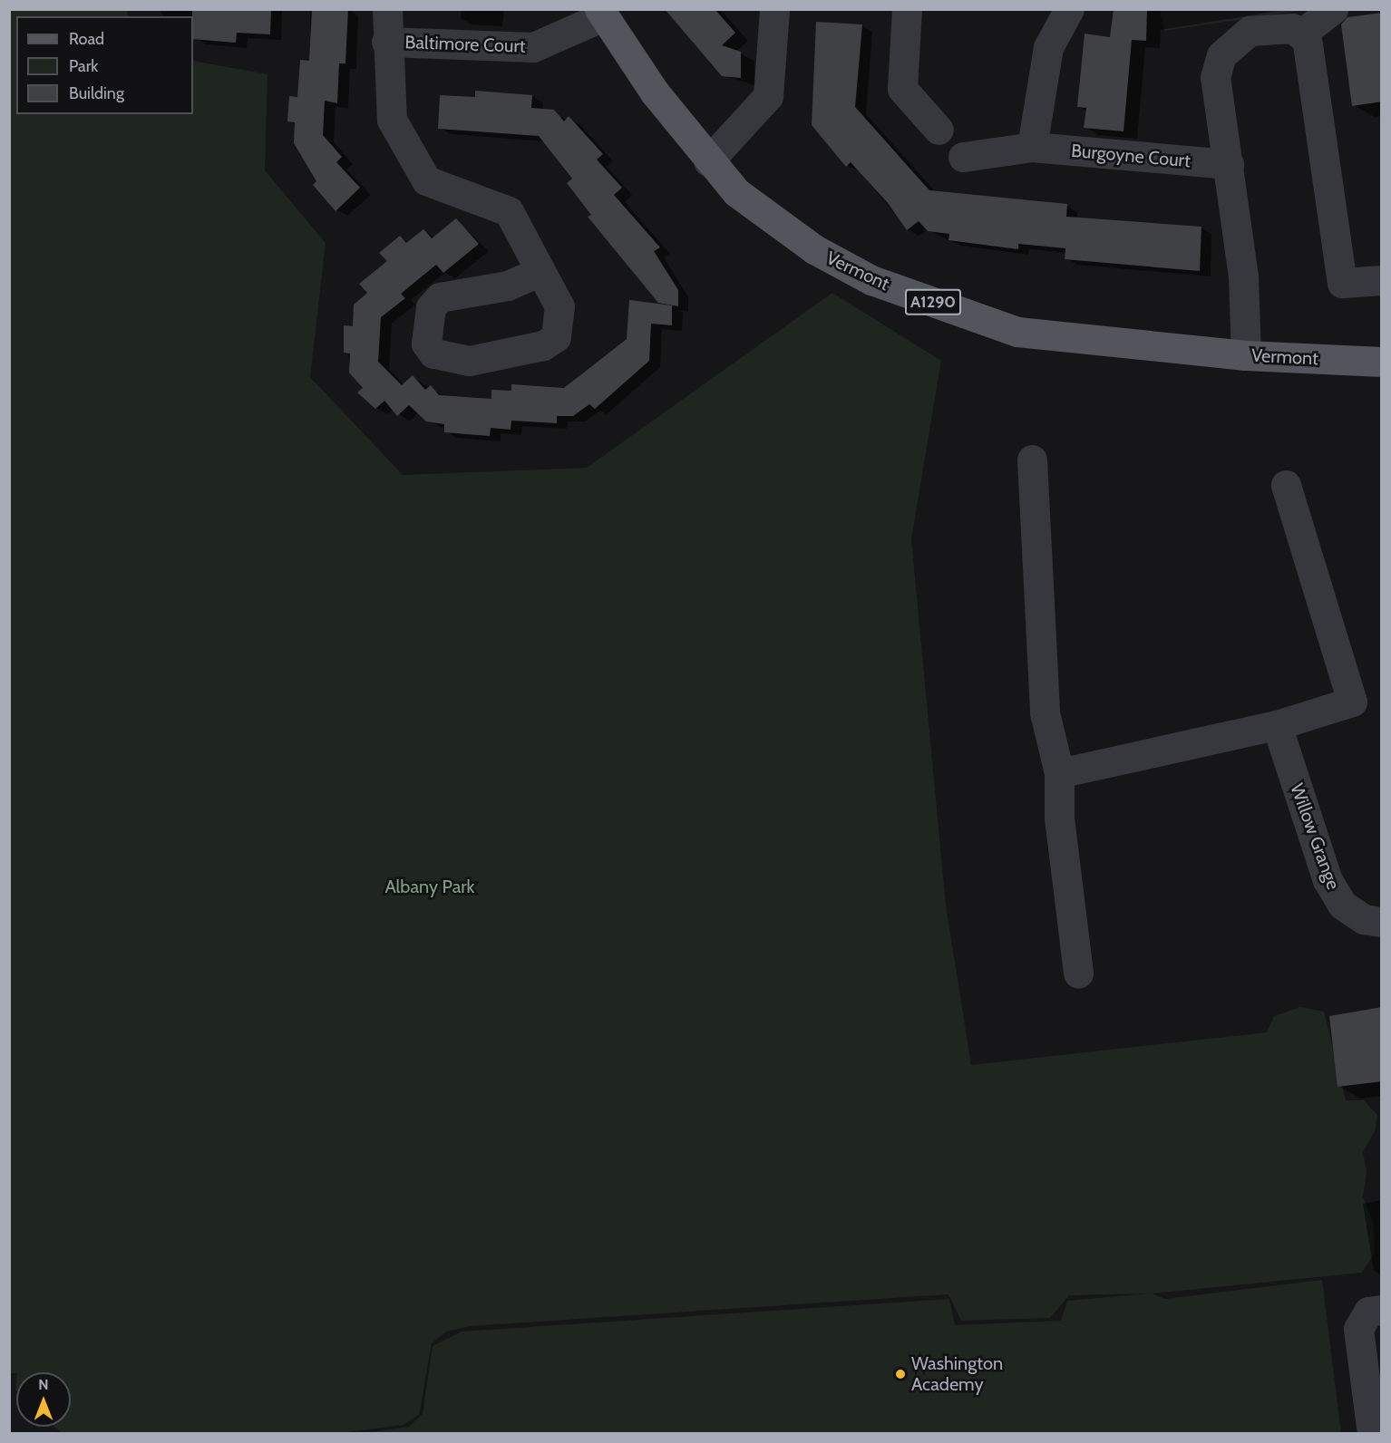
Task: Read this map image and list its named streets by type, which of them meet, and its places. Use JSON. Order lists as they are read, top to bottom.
{
  "streets": {
    "main road": ["Vermont", "A1290"],
    "street": ["Baltimore Court", "Burgoyne Court", "Willow Grange"]
  },
  "crossings": [
    ["Baltimore Court", "Vermont"]
  ],
  "parks": ["Albany Park"],
  "places": ["Washington Academy"],
  "legend": ["Road", "Park", "Building"],
  "north": "top"
}
